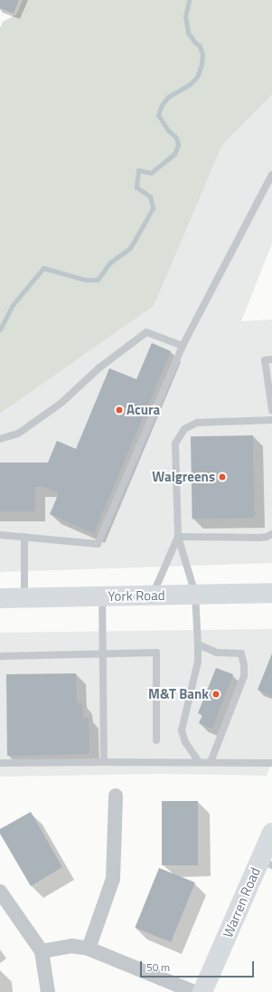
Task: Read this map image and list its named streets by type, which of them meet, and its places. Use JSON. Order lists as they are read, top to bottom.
{
  "streets": {
    "main road": ["York Road", "Warren Road"]
  },
  "places": ["Acura", "Walgreens", "M&T Bank"],
  "scale_bar": "50 m"
}
